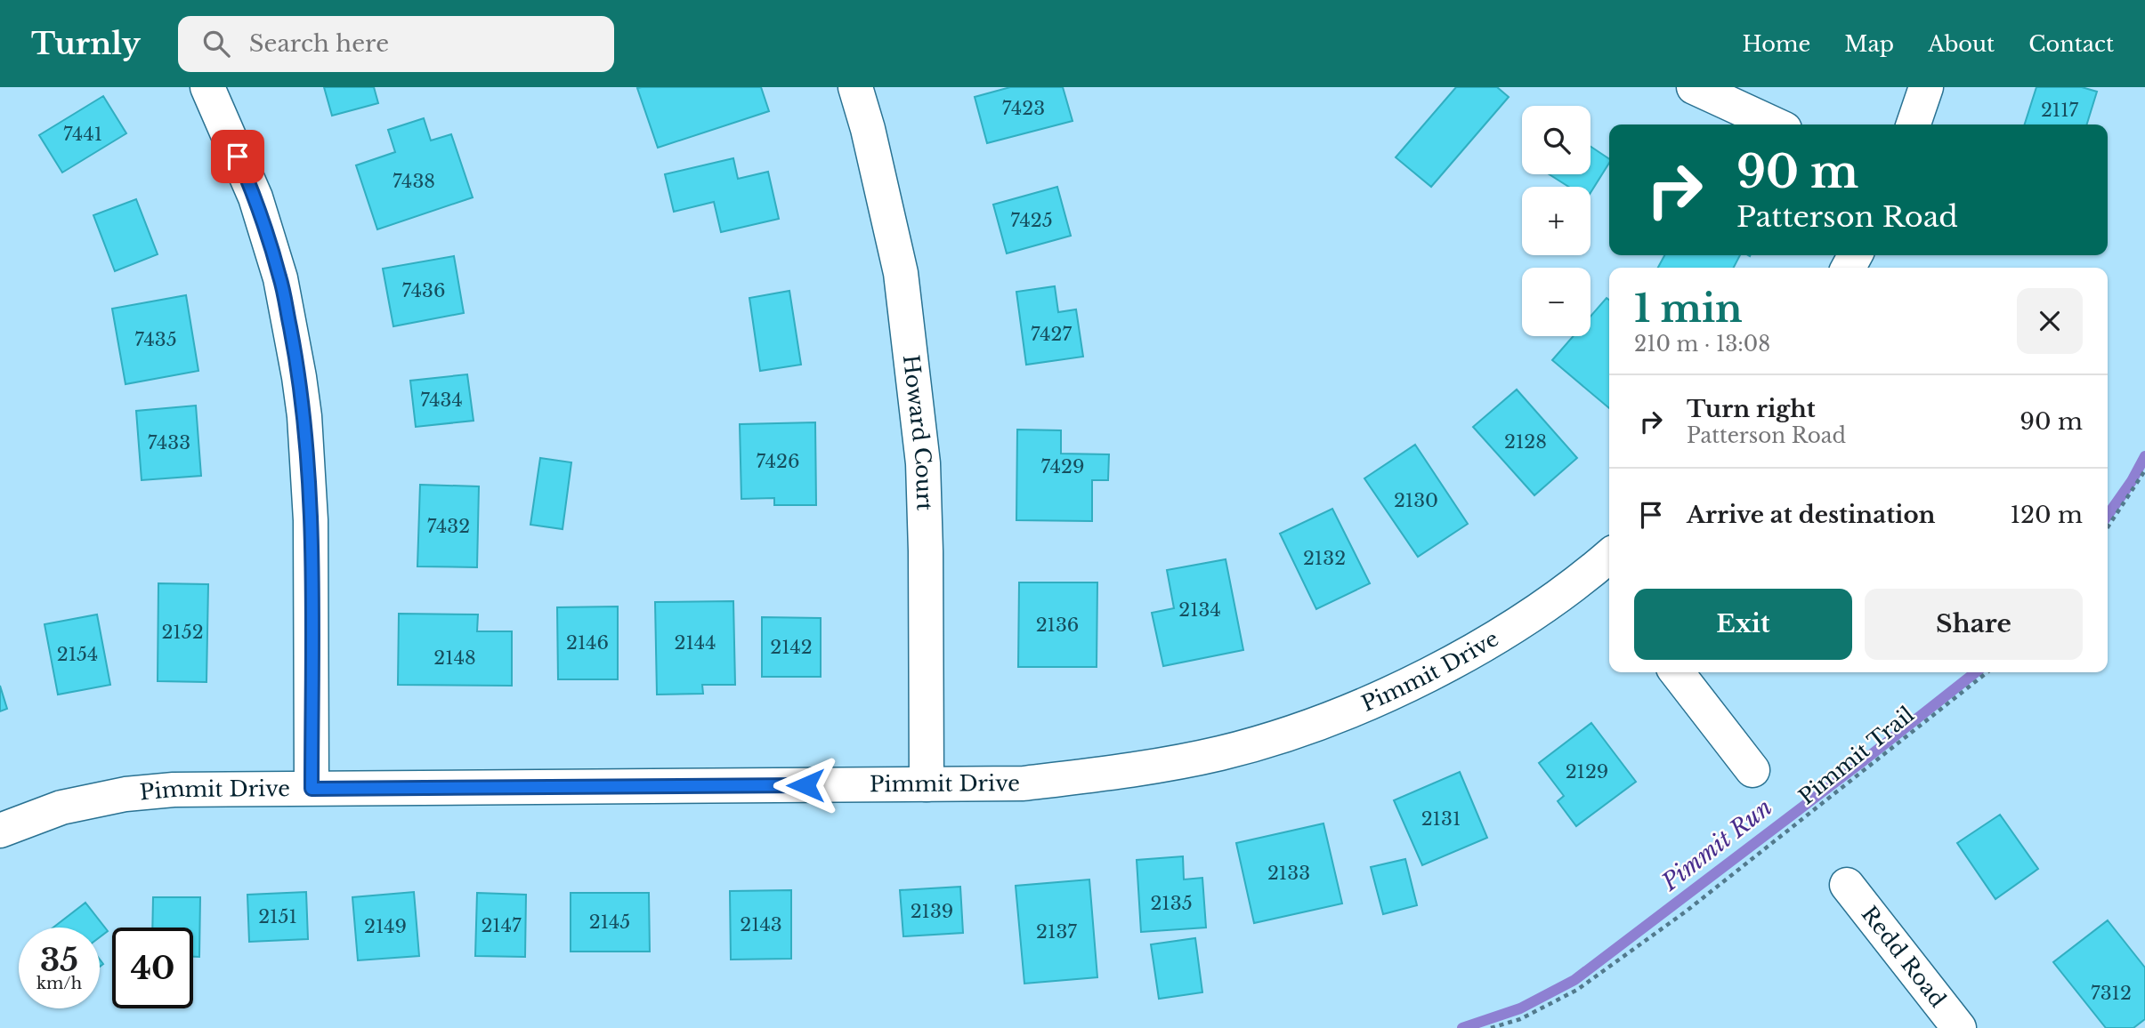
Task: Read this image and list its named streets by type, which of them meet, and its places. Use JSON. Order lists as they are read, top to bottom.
{
  "streets": {
    "street": ["Howard Court", "Pimmit Drive", "Redd Road"],
    "path": ["Pimmit Trail"]
  },
  "crossings": [
    ["Howard Court", "Pimmit Drive"]
  ],
  "water": ["Pimmit Run"],
  "house_numbers": [
    "7423",
    "2117",
    "7441",
    "7438",
    "7425",
    "7436",
    "7427",
    "7435",
    "7434",
    "2128",
    "7433",
    "7426",
    "7429",
    "2130",
    "7432",
    "2132",
    "2134",
    "2136",
    "2152",
    "2146",
    "2144",
    "2142",
    "2154",
    "2148",
    "2129",
    "2131",
    "2133",
    "2135",
    "2139",
    "2151",
    "2145",
    "2143",
    "2147",
    "2149",
    "2137",
    "7312"
  ],
  "page": {
    "header": "Turnly",
    "search": "Search here",
    "nav": [
      "Home",
      "Map",
      "About",
      "Contact"
    ],
    "map_buttons": ["+", "−"],
    "turn": ["90 m", "Patterson Road"],
    "heading": ["1 min", "210 m · 13:08"],
    "list": [
      {
        "name": "Turn right",
        "note": "Patterson Road",
        "value": "90 m"
      },
      {
        "name": "Arrive at destination",
        "value": "120 m"
      }
    ],
    "buttons": ["Exit", "Share"],
    "speed": "35 km/h",
    "limit": "40"
  }
}
